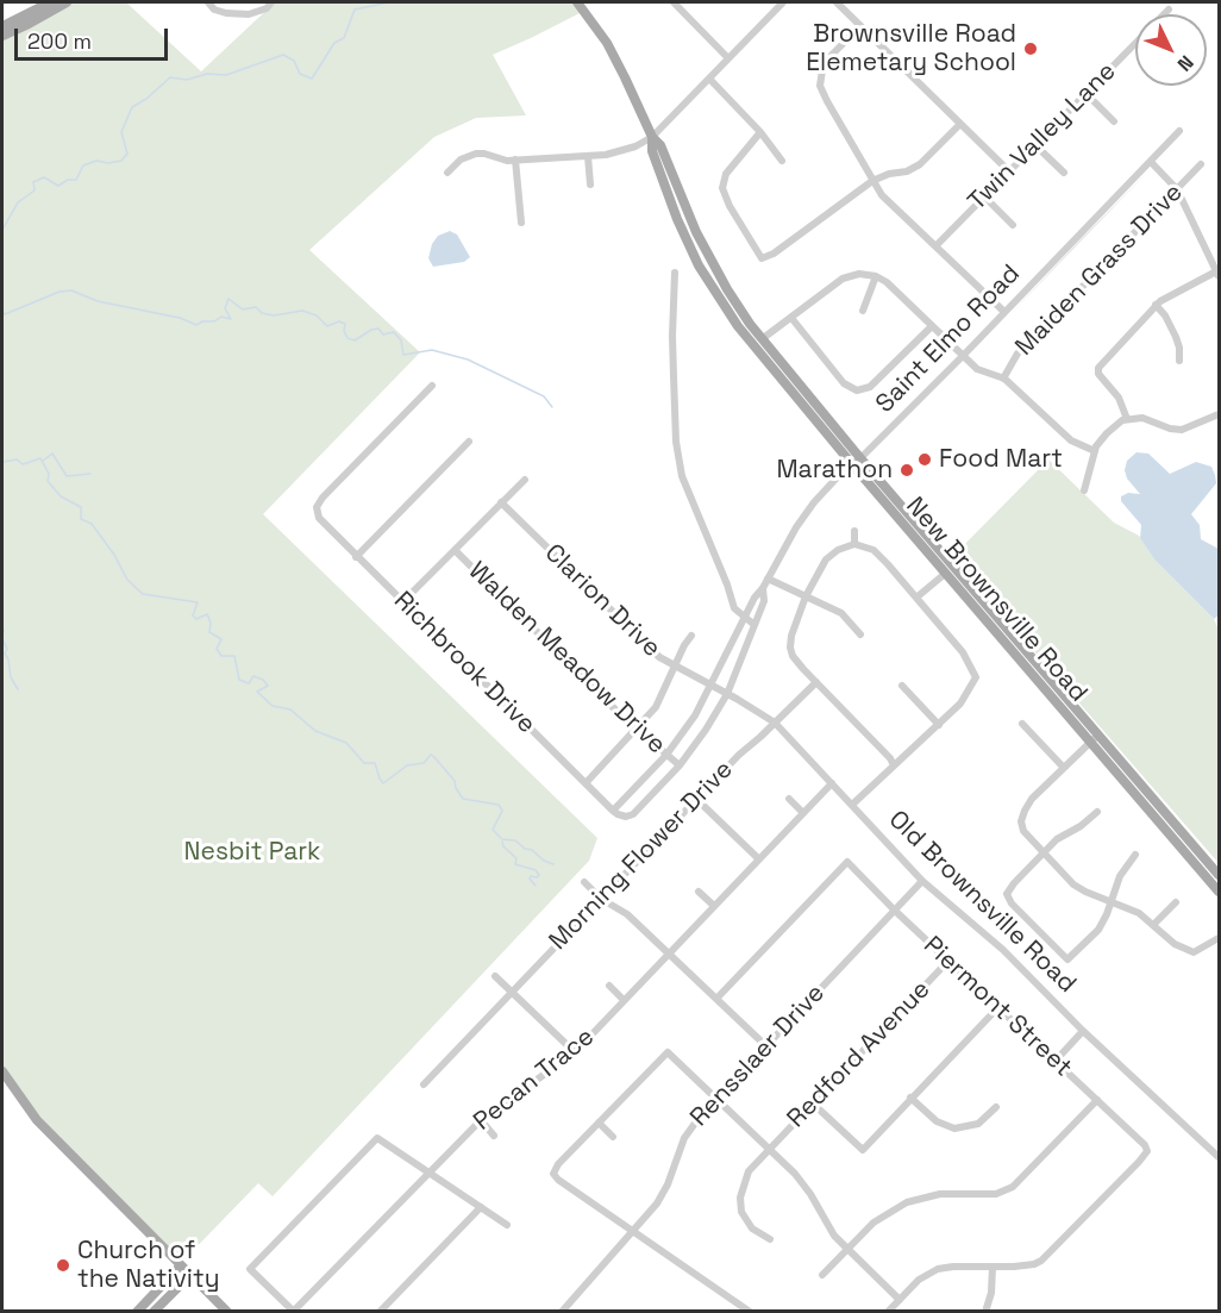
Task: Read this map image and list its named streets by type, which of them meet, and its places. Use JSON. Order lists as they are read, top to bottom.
{
  "streets": {
    "main road": ["New Brownsville Road"],
    "street": [
      "Twin Valley Lane",
      "Maiden Grass Drive",
      "Saint Elmo Road",
      "Clarion Drive",
      "Walden Meadow Drive",
      "Richbrook Drive",
      "Morning Flower Drive",
      "Old Brownsville Road",
      "Piermont Street",
      "Redford Avenue",
      "Rensslaer Drive",
      "Pecan Trace"
    ]
  },
  "crossings": [
    ["Saint Elmo Road", "New Brownsville Road"],
    ["Saint Elmo Road", "Clarion Drive"],
    ["Saint Elmo Road", "Walden Meadow Drive"],
    ["Saint Elmo Road", "Richbrook Drive"],
    ["Saint Elmo Road", "Old Brownsville Road"],
    ["Clarion Drive", "Old Brownsville Road"],
    ["Morning Flower Drive", "Old Brownsville Road"],
    ["Old Brownsville Road", "Rensslaer Drive"],
    ["Old Brownsville Road", "Pecan Trace"],
    ["Piermont Street", "Redford Avenue"],
    ["Piermont Street", "Rensslaer Drive"]
  ],
  "parks": ["Nesbit Park"],
  "places": [
    "Brownsville Road Elemetary School",
    "Food Mart",
    "Marathon",
    "Church of the Nativity"
  ],
  "scale_bar": "200 m",
  "north": "bottom right"
}
